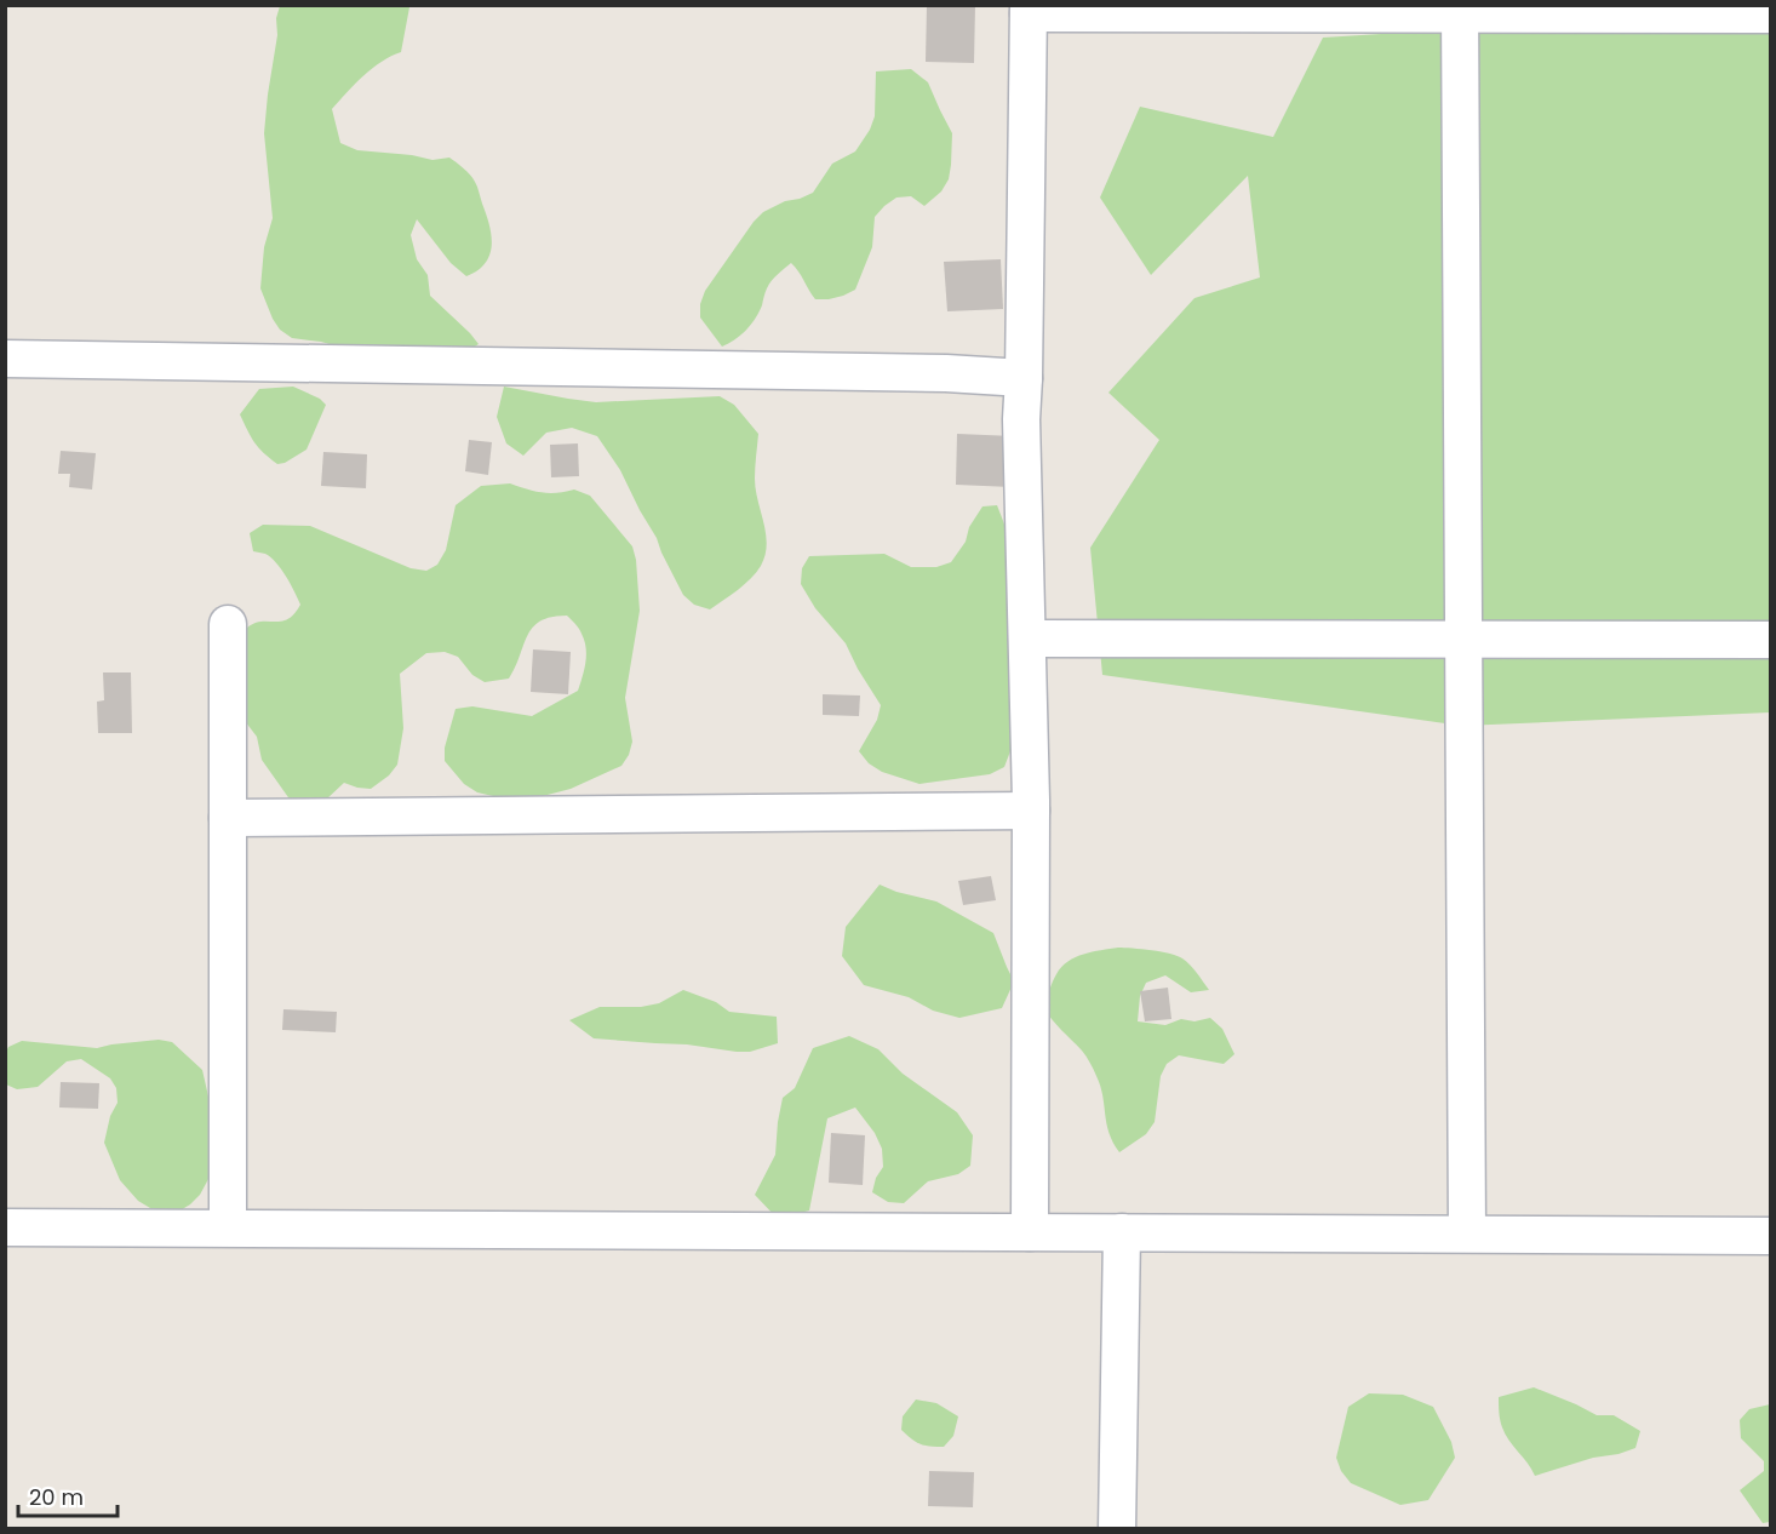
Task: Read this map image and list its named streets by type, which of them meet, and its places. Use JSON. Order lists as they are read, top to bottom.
{
  "scale_bar": "20 m"
}
